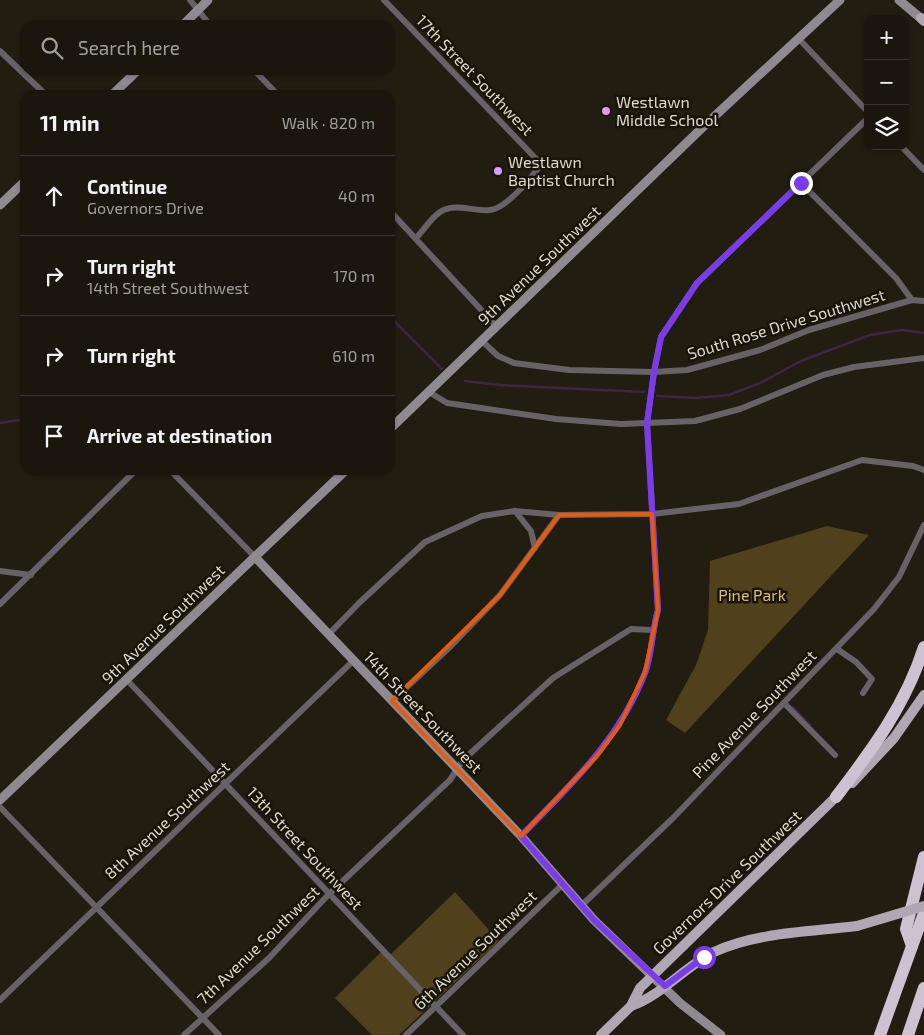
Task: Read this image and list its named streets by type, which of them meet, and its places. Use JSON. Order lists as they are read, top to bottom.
{
  "streets": {
    "main road": ["Governors Drive Southwest"],
    "street": [
      "17th Street Southwest",
      "9th Avenue Southwest",
      "South Rose Drive Southwest",
      "14th Street Southwest",
      "Pine Avenue Southwest",
      "8th Avenue Southwest",
      "13th Street Southwest",
      "7th Avenue Southwest",
      "6th Avenue Southwest"
    ]
  },
  "crossings": [
    ["9th Avenue Southwest", "South Rose Drive Southwest"],
    ["9th Avenue Southwest", "14th Street Southwest"],
    ["9th Avenue Southwest", "13th Street Southwest"],
    ["14th Street Southwest", "Pine Avenue Southwest"],
    ["14th Street Southwest", "8th Avenue Southwest"],
    ["14th Street Southwest", "Governors Drive Southwest"],
    ["14th Street Southwest", "7th Avenue Southwest"],
    ["14th Street Southwest", "6th Avenue Southwest"],
    ["8th Avenue Southwest", "13th Street Southwest"],
    ["13th Street Southwest", "7th Avenue Southwest"],
    ["13th Street Southwest", "6th Avenue Southwest"]
  ],
  "parks": ["Pine Park"],
  "places": ["Westlawn Middle School", "Westlawn Baptist Church"],
  "page": {
    "map_buttons": ["+", "−"],
    "search": "Search here",
    "heading": ["11 min", "Walk · 820 m"],
    "list": [
      ["Continue", "Governors Drive", "40 m"],
      ["Turn right", "14th Street Southwest", "170 m"],
      ["Turn right", "610 m"],
      "Arrive at destination"
    ]
  }
}
